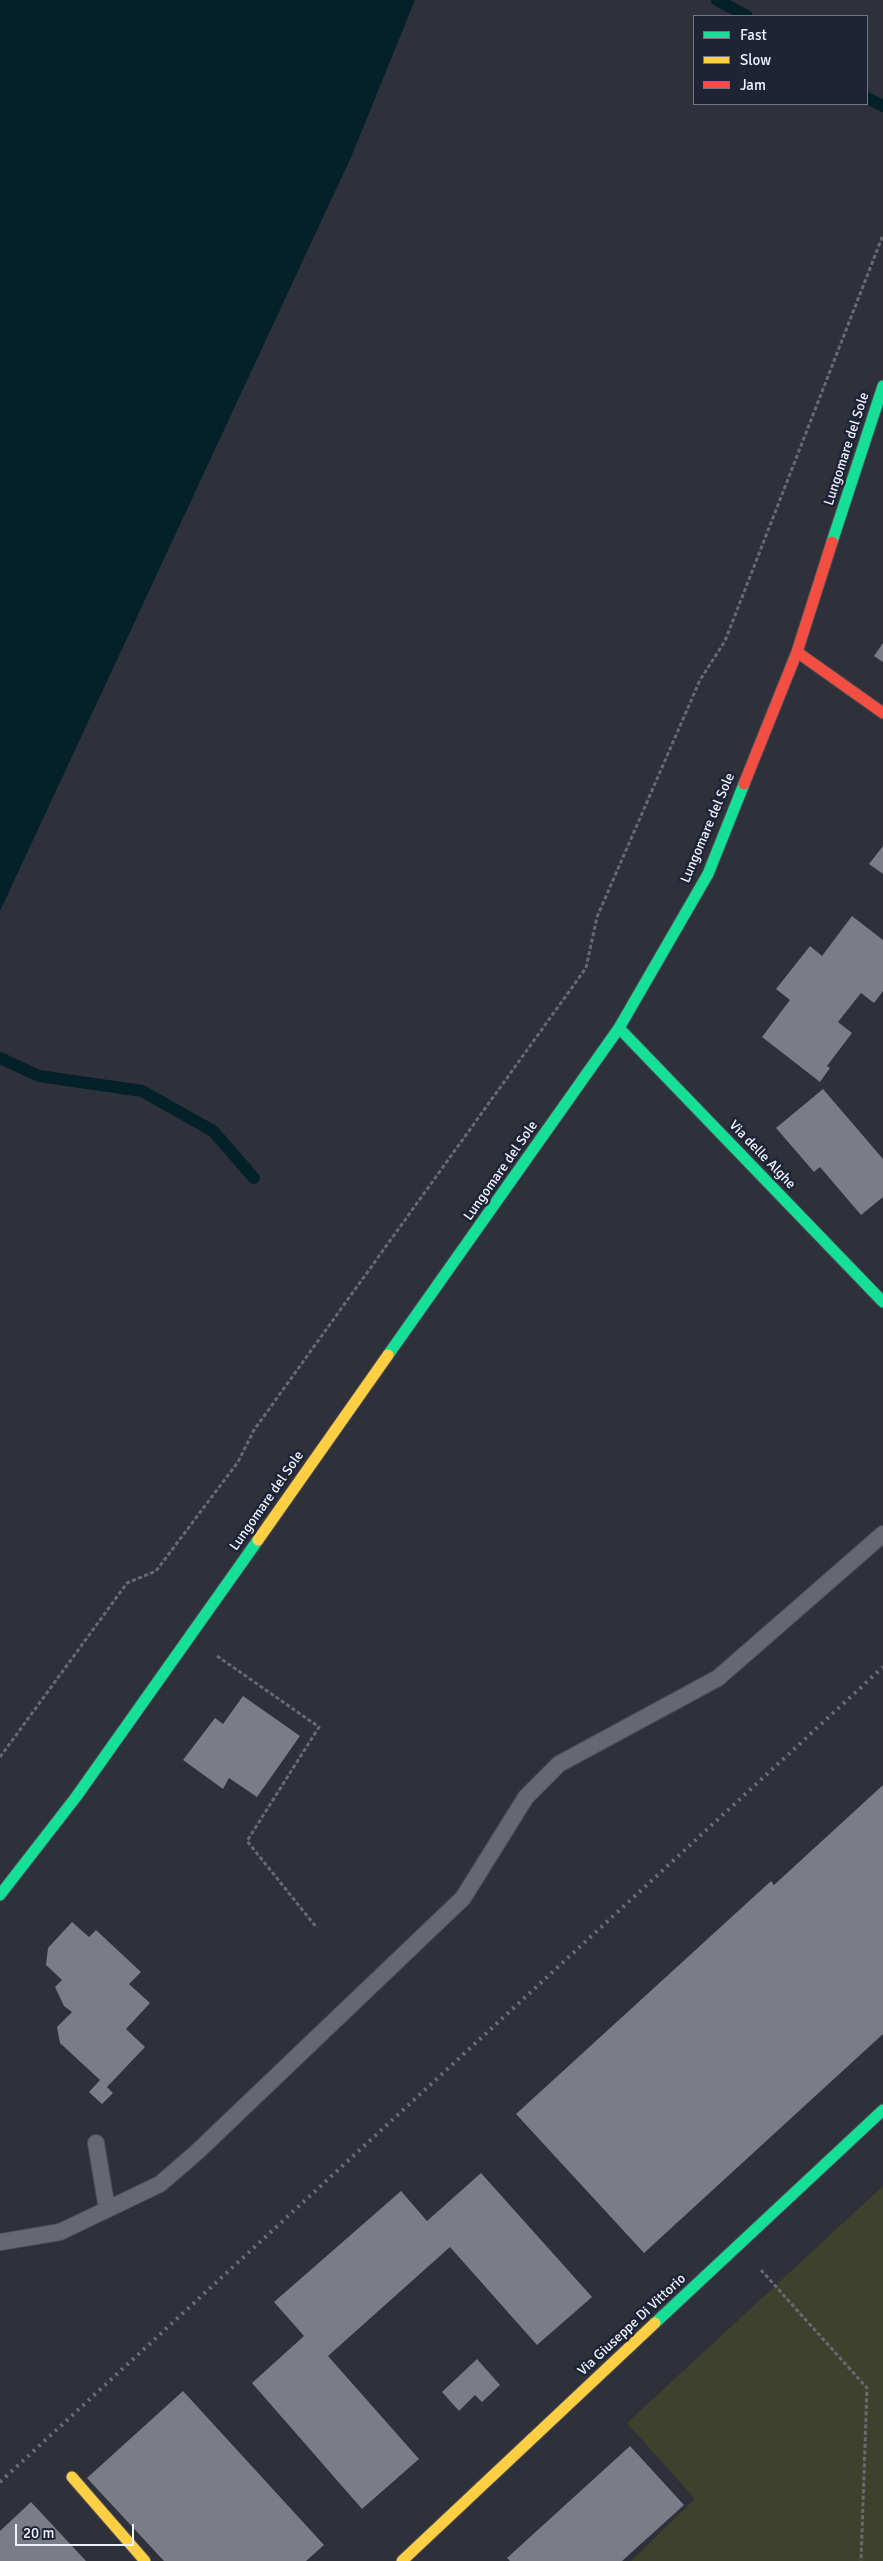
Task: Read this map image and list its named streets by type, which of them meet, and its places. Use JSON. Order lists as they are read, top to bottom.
{
  "streets": {
    "street": ["Lungomare del Sole", "Via delle Alghe", "Via Giuseppe Di Vittorio"]
  },
  "crossings": [
    ["Lungomare del Sole", "Via delle Alghe"]
  ],
  "legend": ["Fast", "Slow", "Jam"],
  "scale_bar": "20 m"
}
